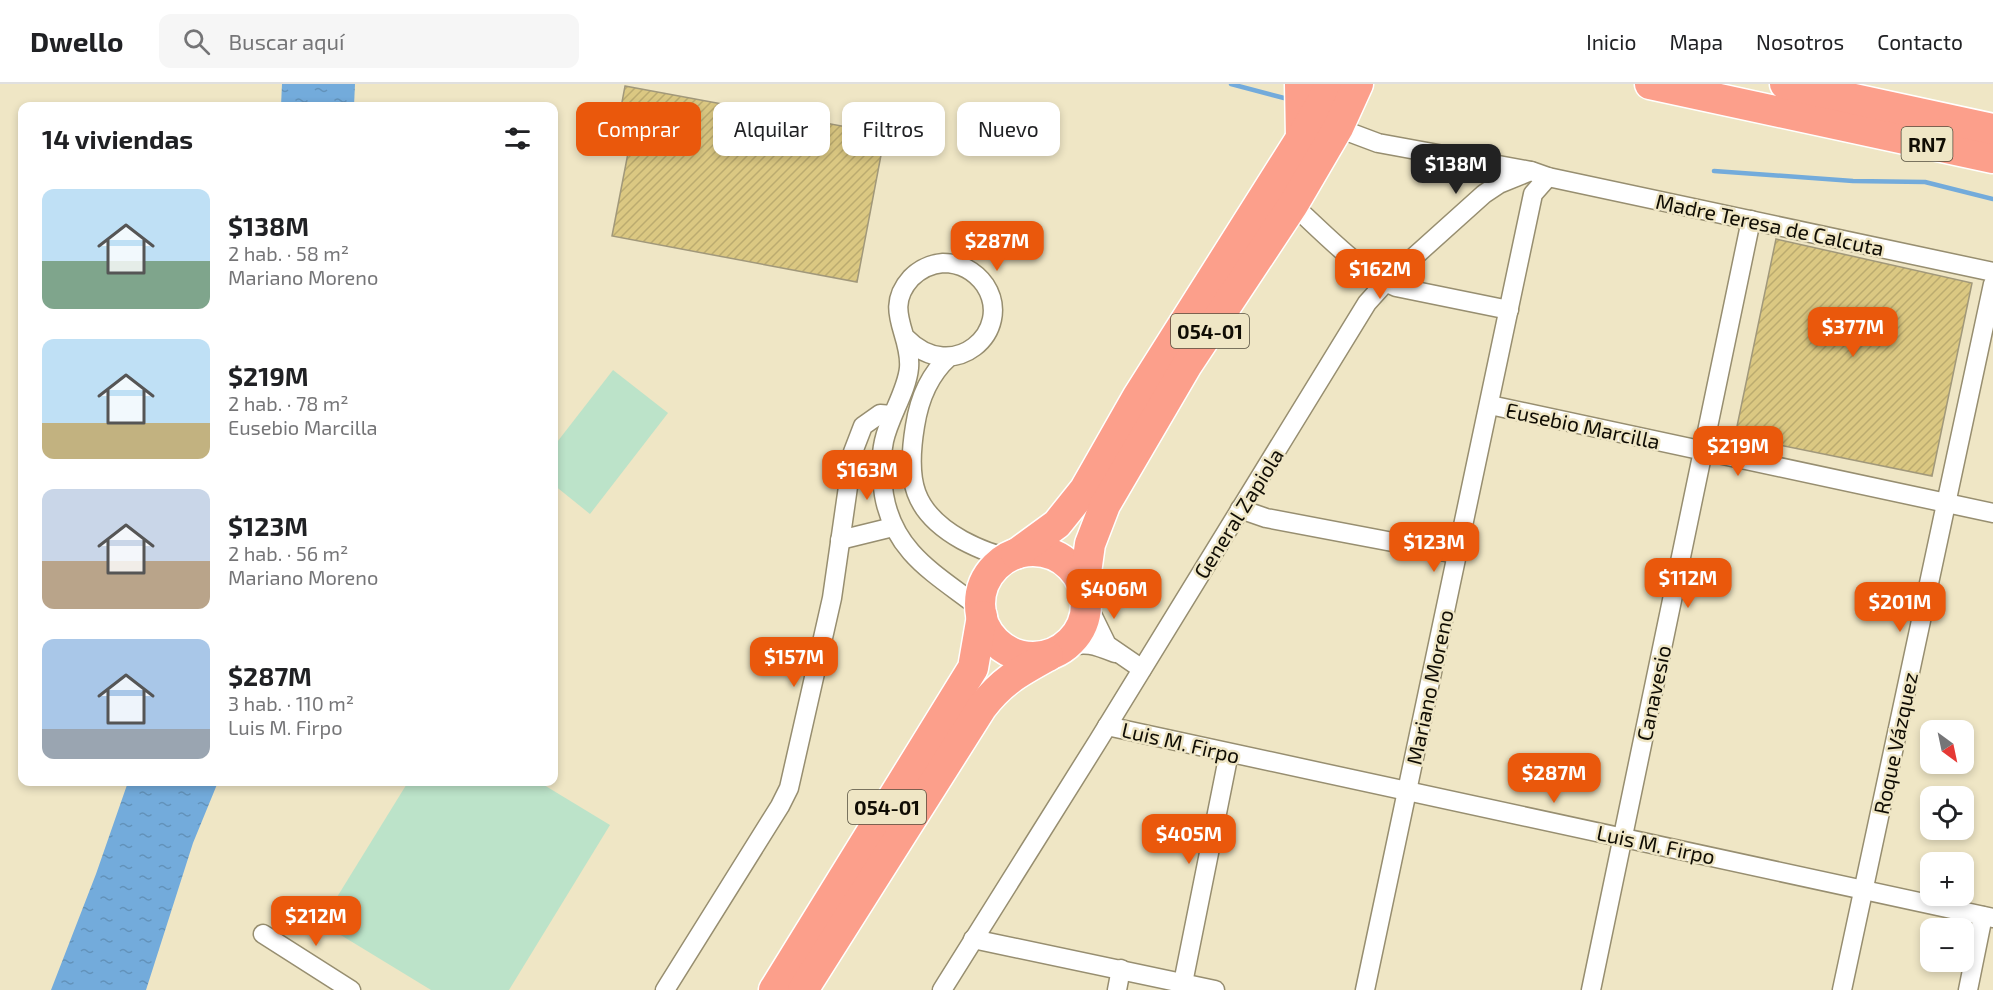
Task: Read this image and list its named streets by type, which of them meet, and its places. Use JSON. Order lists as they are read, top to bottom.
{
  "streets": {
    "highway": ["RN7", "054-01"],
    "street": [
      "Madre Teresa de Calcuta",
      "Eusebio Marcilla",
      "General Zapiola",
      "Mariano Moreno",
      "Canavesio",
      "Luis M. Firpo",
      "Roque Vázquez"
    ]
  },
  "crossings": [
    ["Madre Teresa de Calcuta", "054-01"],
    ["Madre Teresa de Calcuta", "General Zapiola"],
    ["Madre Teresa de Calcuta", "Mariano Moreno"],
    ["Madre Teresa de Calcuta", "Canavesio"],
    ["Eusebio Marcilla", "Mariano Moreno"],
    ["Eusebio Marcilla", "Canavesio"],
    ["Eusebio Marcilla", "Roque Vázquez"],
    ["General Zapiola", "Mariano Moreno"],
    ["General Zapiola", "Luis M. Firpo"],
    ["Mariano Moreno", "Luis M. Firpo"],
    ["Canavesio", "Luis M. Firpo"],
    ["Luis M. Firpo", "Roque Vázquez"]
  ],
  "north": "bottom right",
  "page": {
    "header": "Dwello",
    "search": "Buscar aquí",
    "nav": [
      "Inicio",
      "Mapa",
      "Nosotros",
      "Contacto"
    ],
    "chip": [
      "Comprar",
      "Alquilar",
      "Filtros",
      "Nuevo"
    ],
    "heading": "14 viviendas",
    "price": [
      "$138M",
      "$287M",
      "$162M",
      "$377M",
      "$219M",
      "$163M",
      "$123M",
      "$112M",
      "$406M",
      "$201M",
      "$157M",
      "$287M",
      "$405M",
      "$212M"
    ],
    "list": [
      {
        "name": "$138M",
        "note": "2 hab. · 58 m² · Mariano Moreno"
      },
      {
        "name": "$219M",
        "note": "2 hab. · 78 m² · Eusebio Marcilla"
      },
      {
        "name": "$123M",
        "note": "2 hab. · 56 m² · Mariano Moreno"
      },
      {
        "name": "$287M",
        "note": "3 hab. · 110 m² · Luis M. Firpo"
      }
    ],
    "map_buttons": ["+", "−"]
  }
}
